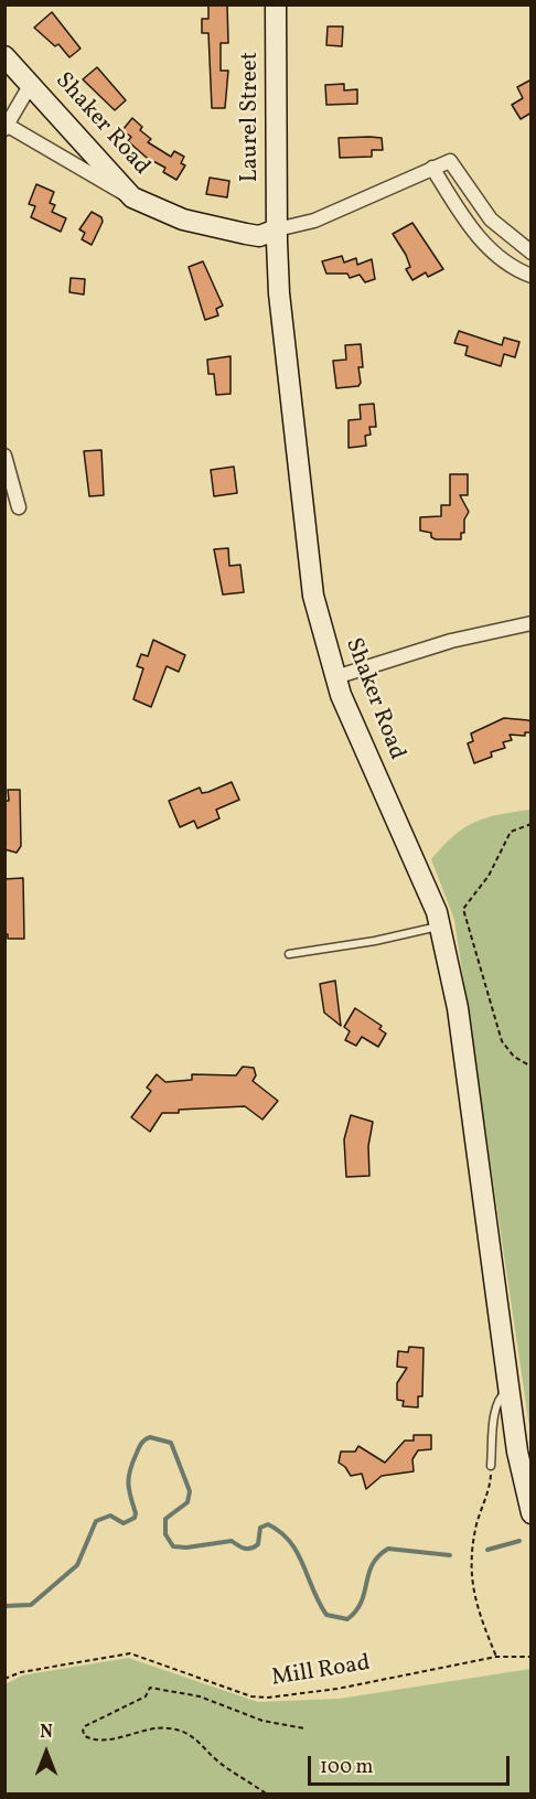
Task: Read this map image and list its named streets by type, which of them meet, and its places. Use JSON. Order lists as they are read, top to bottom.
{
  "streets": {
    "main road": ["Laurel Street", "Shaker Road"],
    "path": ["Mill Road"]
  },
  "crossings": [
    ["Laurel Street", "Shaker Road"]
  ],
  "scale_bar": "100 m",
  "north": "top"
}
